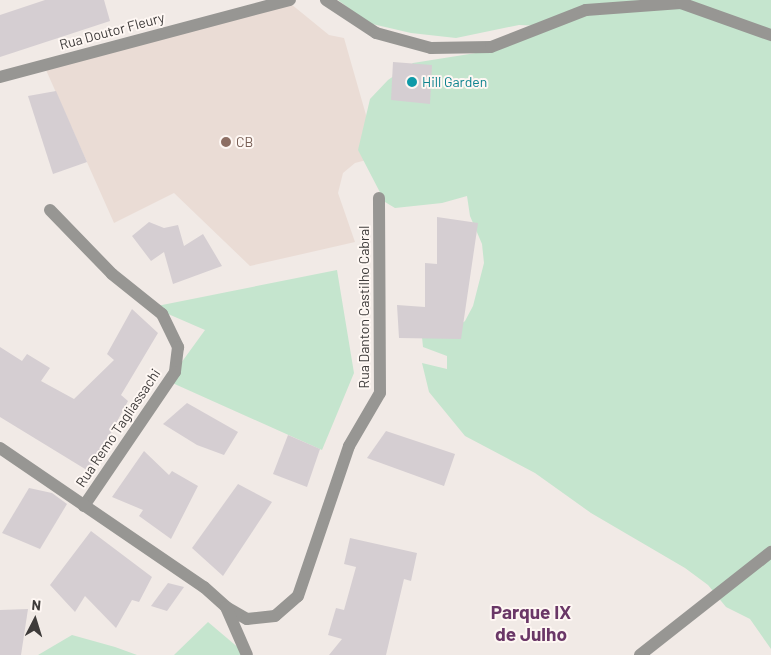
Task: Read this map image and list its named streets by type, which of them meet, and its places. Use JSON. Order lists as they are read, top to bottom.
{
  "streets": {
    "street": ["Rua Doutor Fleury", "Rua Danton Castilho Cabral", "Rua Remo Tagliassachi"]
  },
  "districts": ["Parque IX de Julho"],
  "places": ["Hill Garden", "CB"],
  "north": "top"
}
